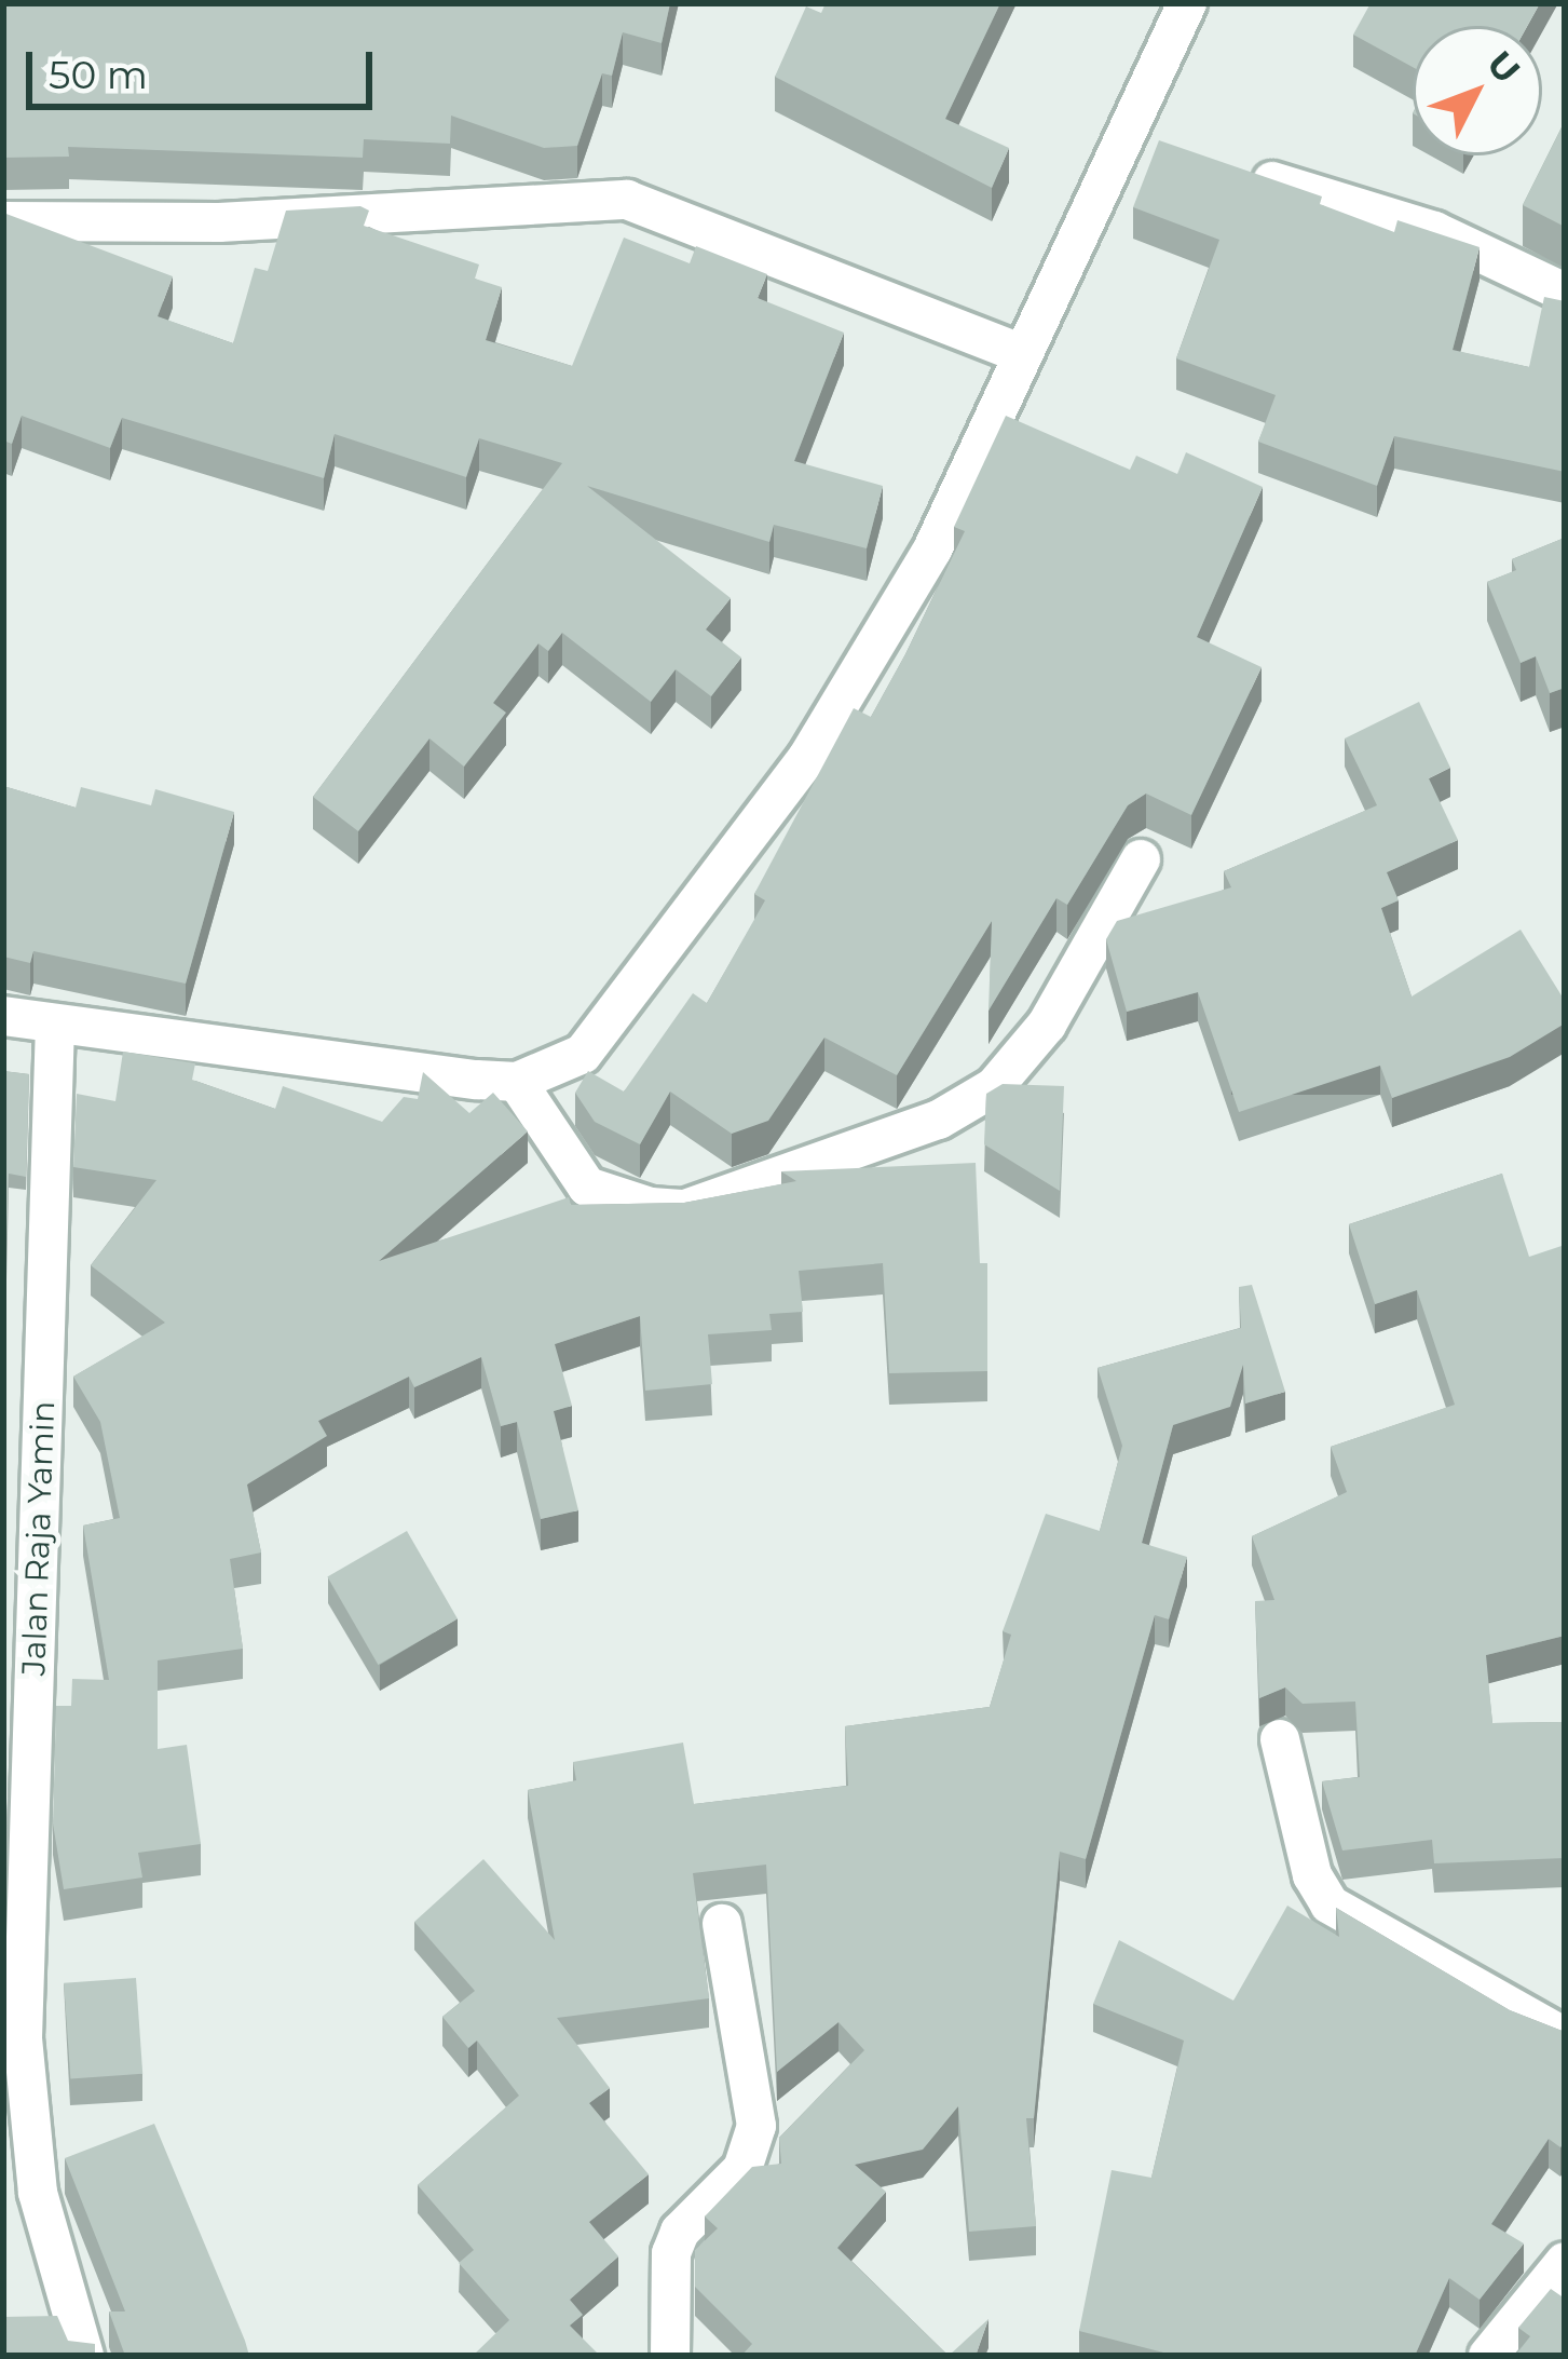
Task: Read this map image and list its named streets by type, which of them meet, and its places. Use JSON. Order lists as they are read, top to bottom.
{
  "streets": {
    "street": ["Jalan Raja Yamin"]
  },
  "scale_bar": "50 m",
  "north": "top right"
}
